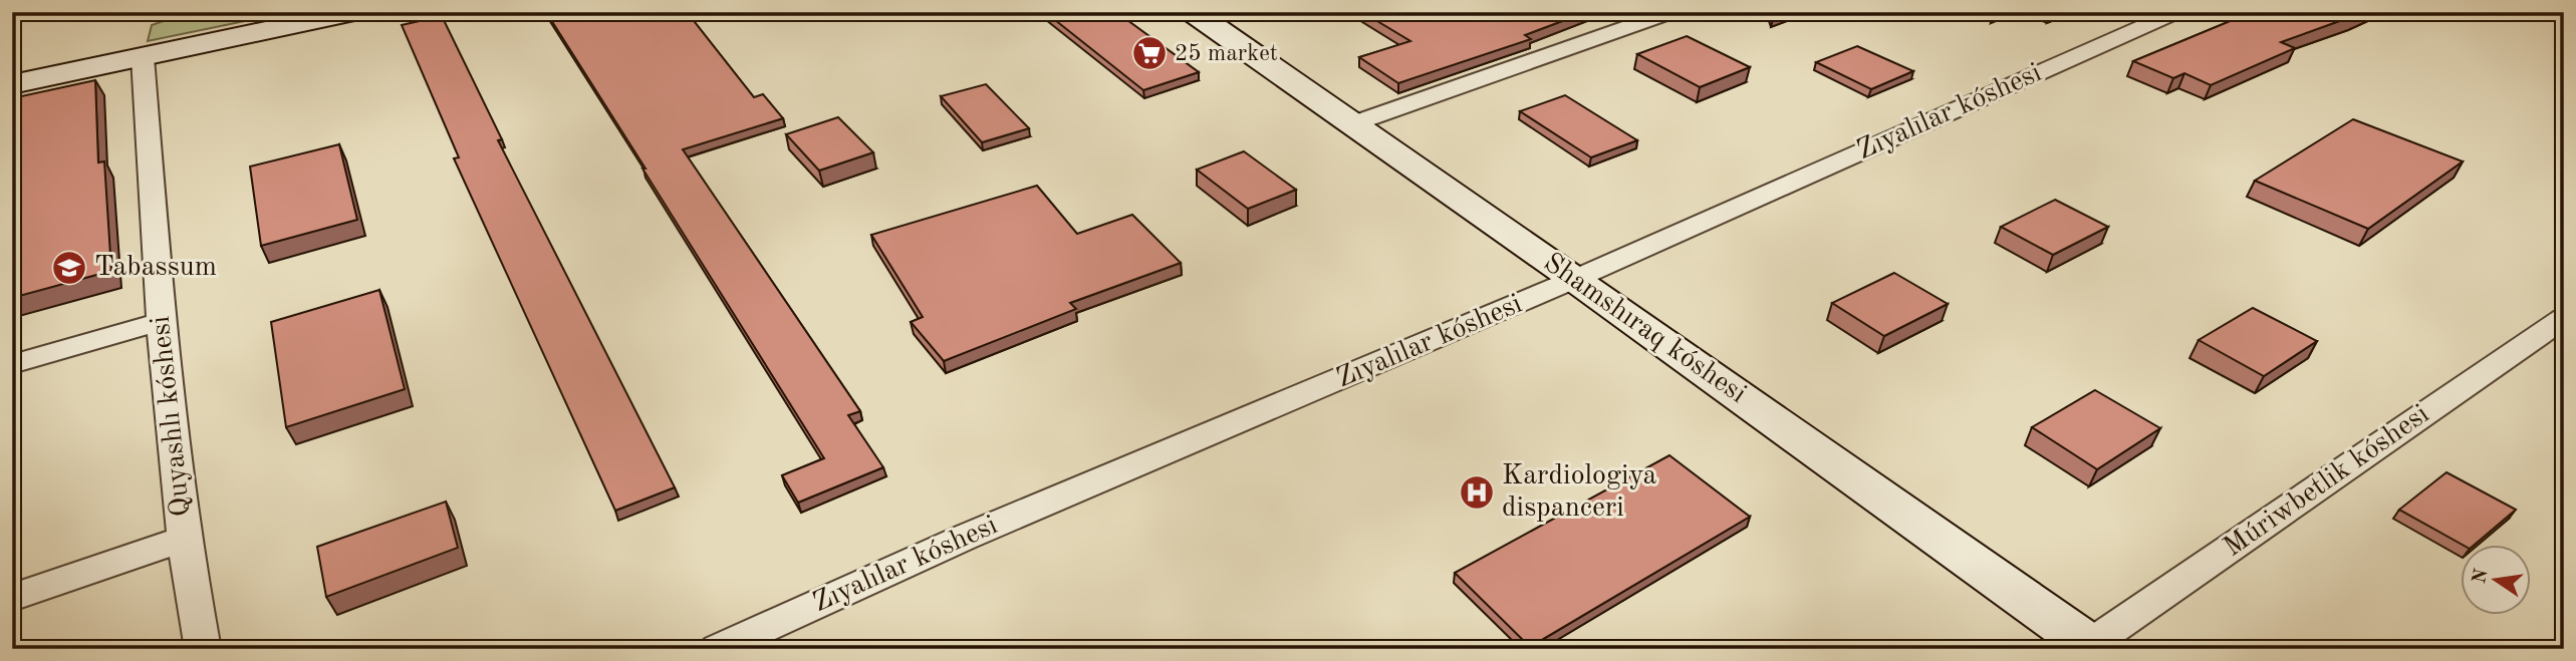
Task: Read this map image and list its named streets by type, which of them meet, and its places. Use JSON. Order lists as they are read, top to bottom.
{
  "streets": {
    "street": [
      "Zıyalılar kóshesi",
      "Shamshıraq kóshesi",
      "Quyashlı kóshesi",
      "Múriwbetlik kóshesi"
    ]
  },
  "crossings": [
    ["Zıyalılar kóshesi", "Shamshıraq kóshesi"],
    ["Shamshıraq kóshesi", "Múriwbetlik kóshesi"]
  ],
  "places": {
    "supermarket": ["25 market"],
    "school or university": ["Tabassum"],
    "hospital": ["Kardiologiya dispanceri"]
  },
  "north": "left"
}
